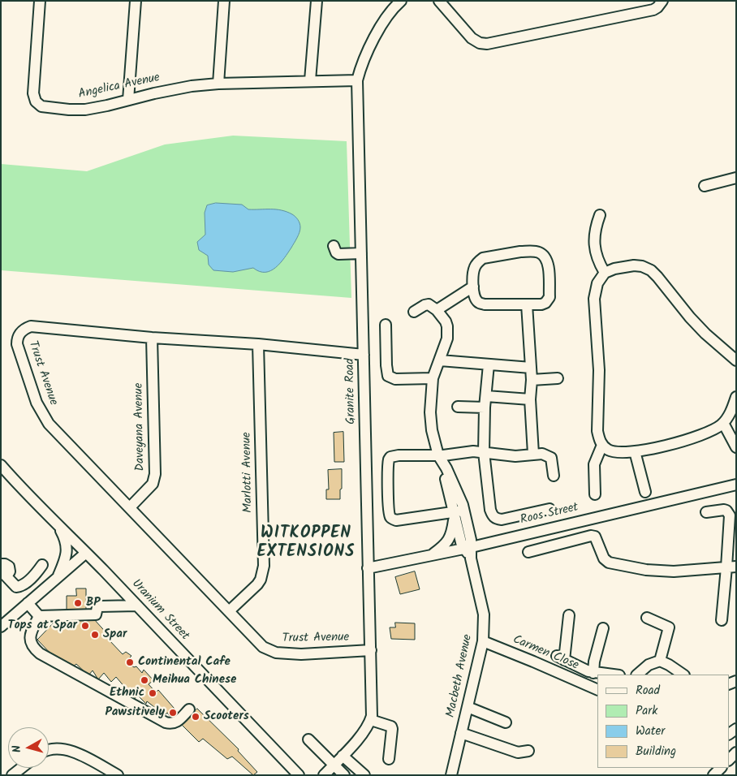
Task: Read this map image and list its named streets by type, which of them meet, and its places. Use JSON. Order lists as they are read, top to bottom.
{
  "streets": {
    "street": [
      "Angelica Avenue",
      "Trust Avenue",
      "Granite Road",
      "Daveyana Avenue",
      "Marlotti Avenue",
      "Roos Street",
      "Uranium Street",
      "Carmen Close",
      "Macbeth Avenue"
    ]
  },
  "crossings": [
    ["Angelica Avenue", "Granite Road"],
    ["Trust Avenue", "Granite Road"],
    ["Trust Avenue", "Daveyana Avenue"],
    ["Trust Avenue", "Marlotti Avenue"],
    ["Granite Road", "Roos Street"],
    ["Roos Street", "Macbeth Avenue"],
    ["Carmen Close", "Macbeth Avenue"]
  ],
  "districts": ["WITKOPPEN EXTENSIONS"],
  "places": [
    "BP",
    "Tops at Spar",
    "Spar",
    "Continental Cafe",
    "Meihua Chinese",
    "Ethnic",
    "Pawsitively",
    "Scooters"
  ],
  "legend": [
    "Road",
    "Park",
    "Water",
    "Building"
  ],
  "north": "left"
}
